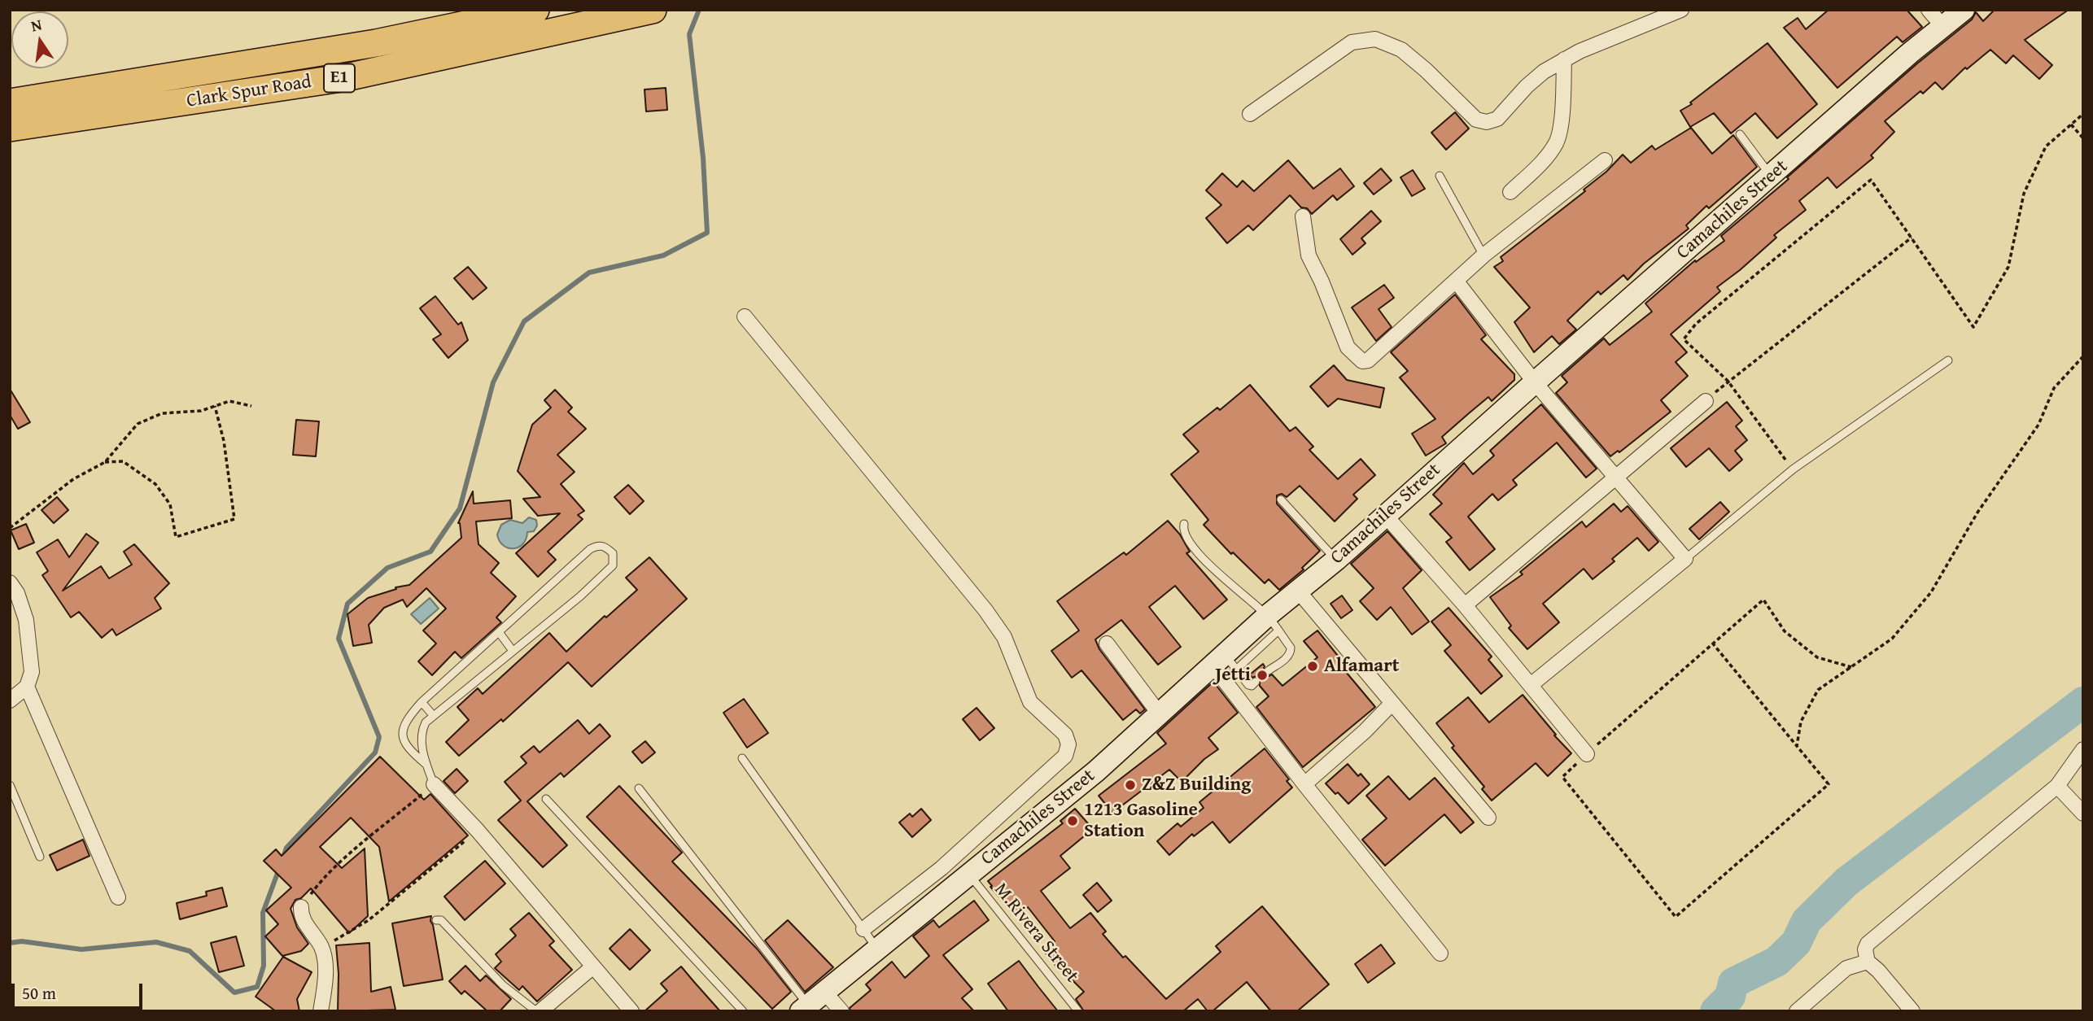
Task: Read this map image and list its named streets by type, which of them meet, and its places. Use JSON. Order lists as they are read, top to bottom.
{
  "streets": {
    "highway": ["E1", "Clark Spur Road"],
    "street": ["Camachiles Street"],
    "lane": ["M.Rivera Street"]
  },
  "crossings": [
    ["Camachiles Street", "M.Rivera Street"]
  ],
  "places": [
    "Alfamart",
    "Jetti",
    "Z&Z Building",
    "1213 Gasoline Station"
  ],
  "scale_bar": "50 m",
  "north": "top"
}
